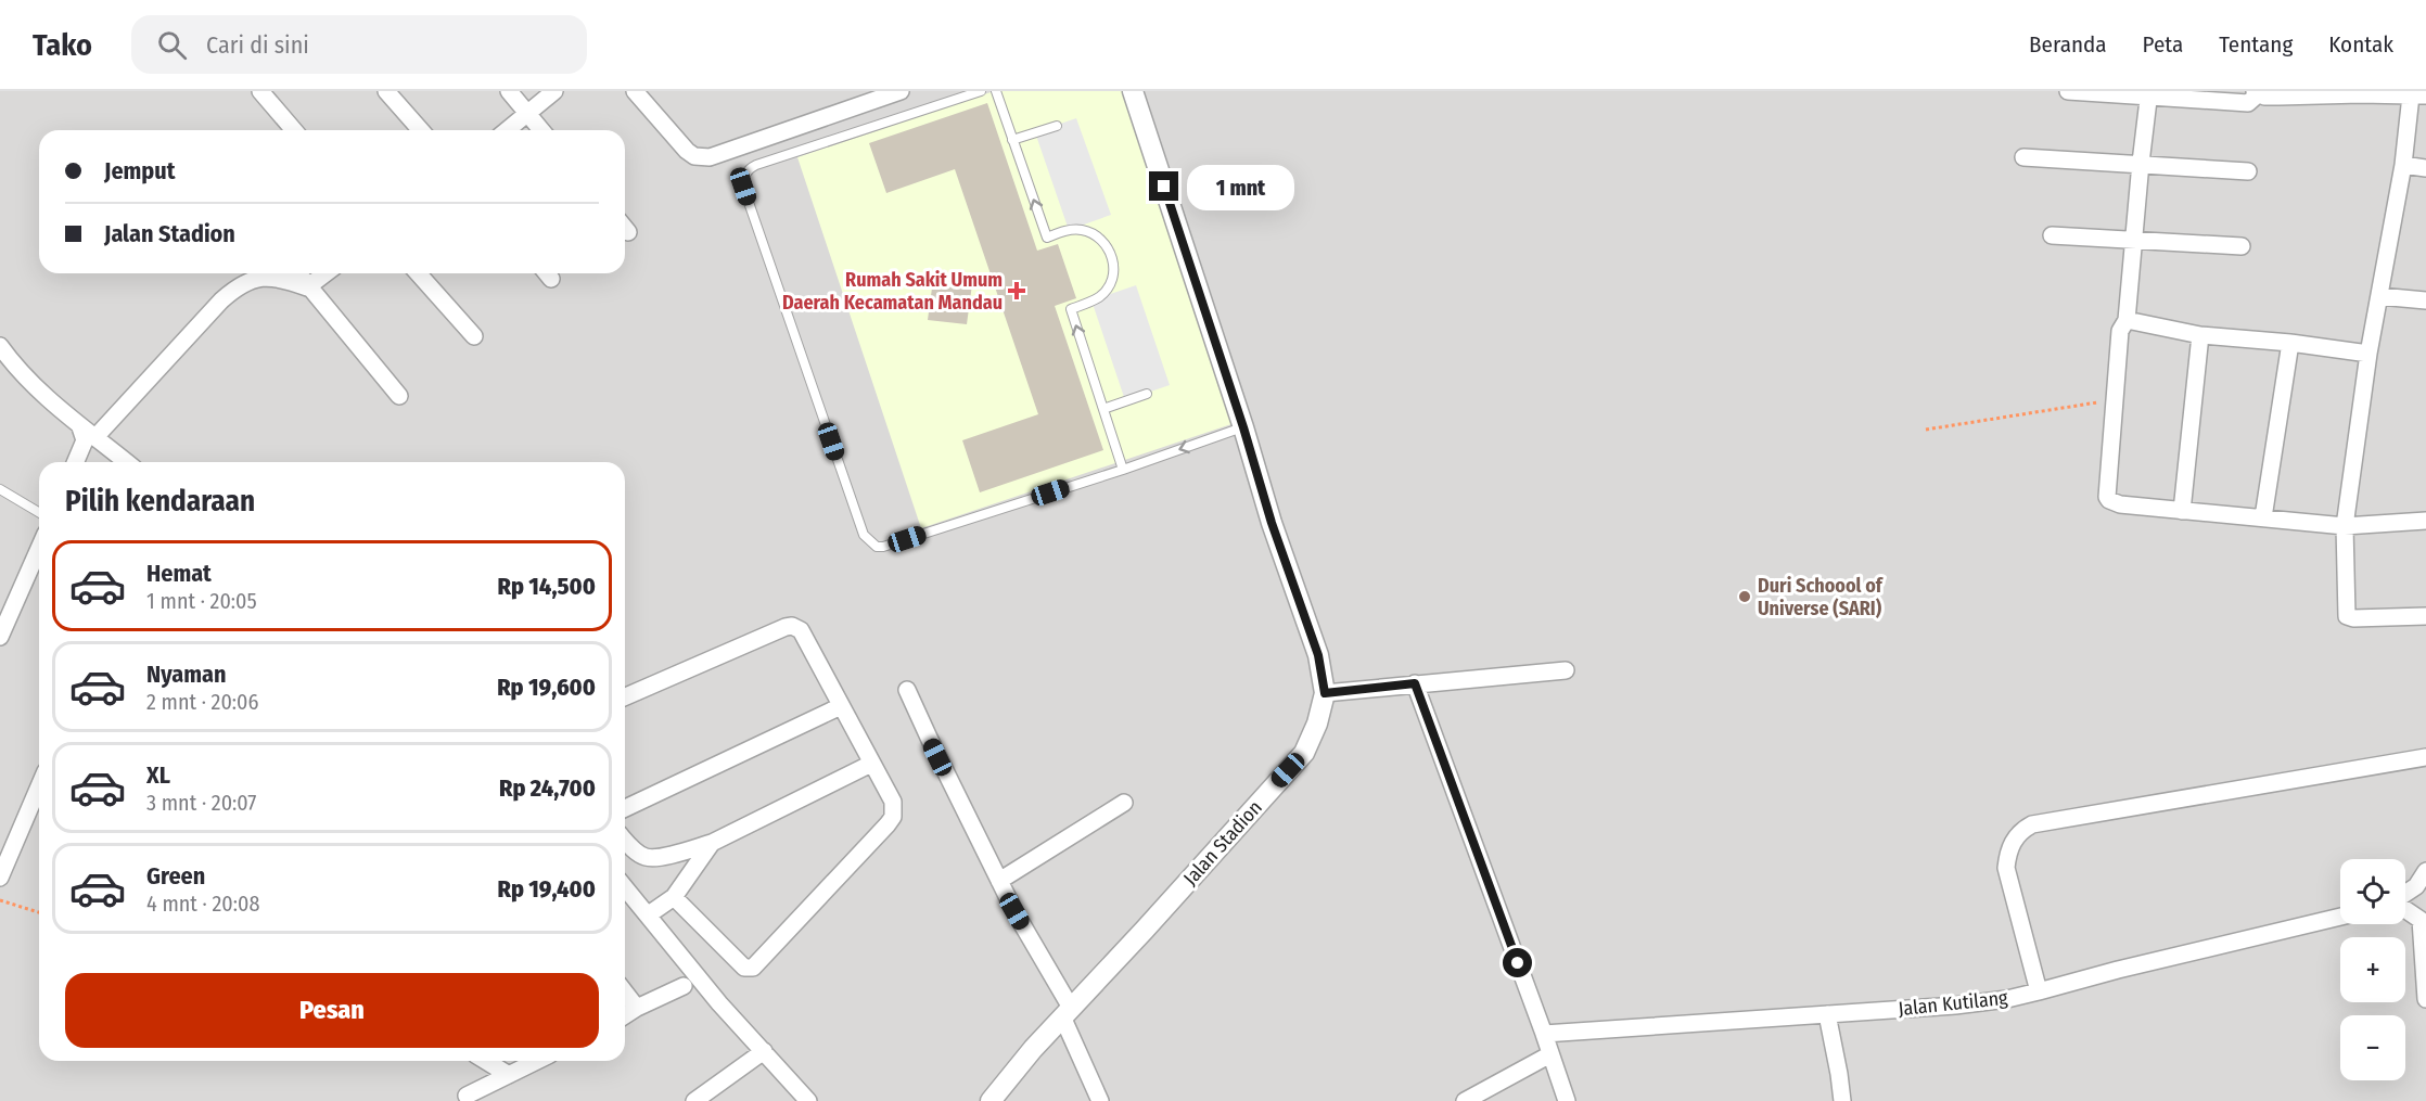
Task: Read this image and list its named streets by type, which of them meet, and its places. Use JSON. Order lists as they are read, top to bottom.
{
  "streets": {
    "street": ["Jalan Stadion", "Jalan Kutilang"]
  },
  "places": {
    "health": ["Rumah Sakit Umum Daerah Kecamatan Mandau"],
    "other": ["Duri Schoool of Universe (SARI)"]
  },
  "page": {
    "header": "Tako",
    "search": "Cari di sini",
    "nav": [
      "Beranda",
      "Peta",
      "Tentang",
      "Kontak"
    ],
    "banner": ["Jemput", "Jalan Stadion"],
    "bubble": "1 mnt",
    "heading": "Pilih kendaraan",
    "list": [
      {
        "name": "Hemat",
        "note": "1 mnt · 20:05",
        "value": "Rp 14,500"
      },
      {
        "name": "Nyaman",
        "note": "2 mnt · 20:06",
        "value": "Rp 19,600"
      },
      {
        "name": "XL",
        "note": "3 mnt · 20:07",
        "value": "Rp 24,700"
      },
      {
        "name": "Green",
        "note": "4 mnt · 20:08",
        "value": "Rp 19,400"
      }
    ],
    "map_buttons": ["+", "−"],
    "buttons": "Pesan"
  }
}
